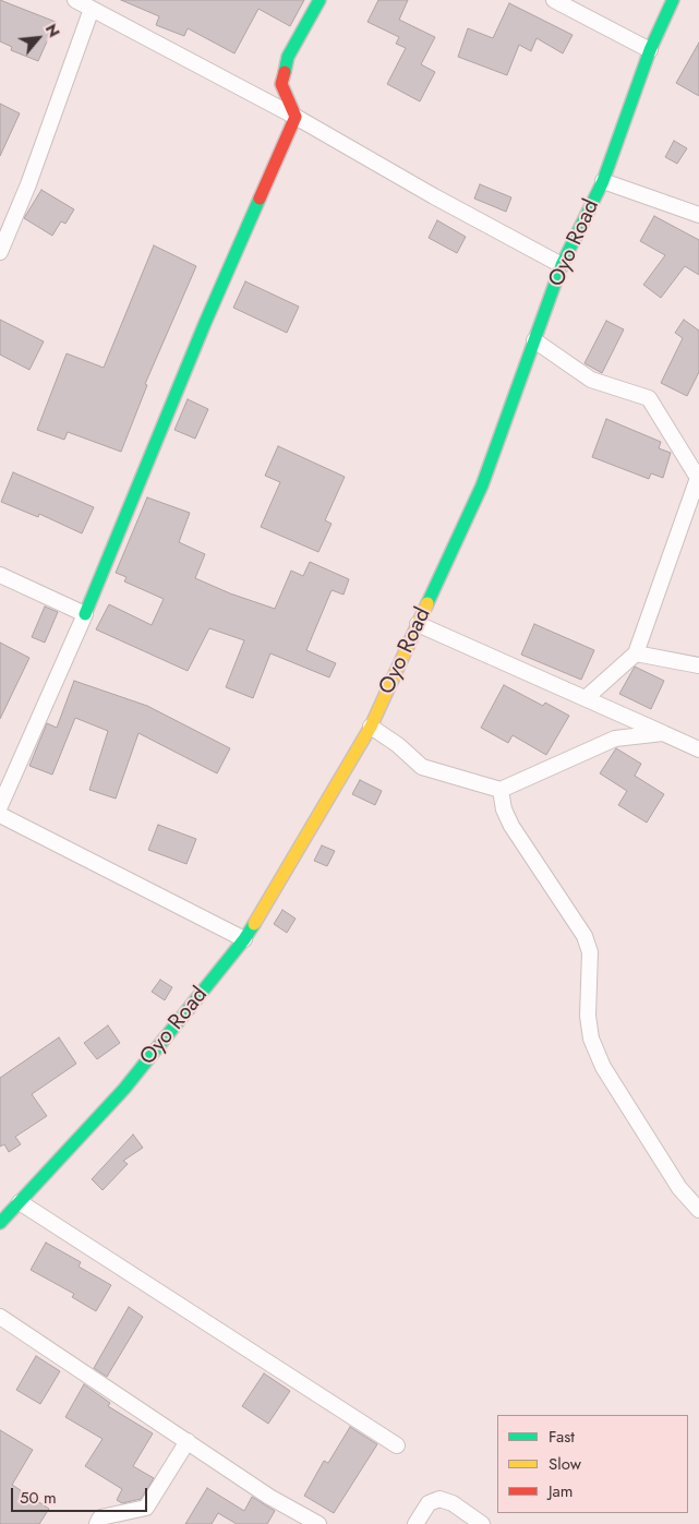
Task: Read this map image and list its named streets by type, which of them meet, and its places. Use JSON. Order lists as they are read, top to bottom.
{
  "streets": {
    "street": ["Oyo Road"]
  },
  "legend": ["Fast", "Slow", "Jam"],
  "scale_bar": "50 m",
  "north": "top right"
}
